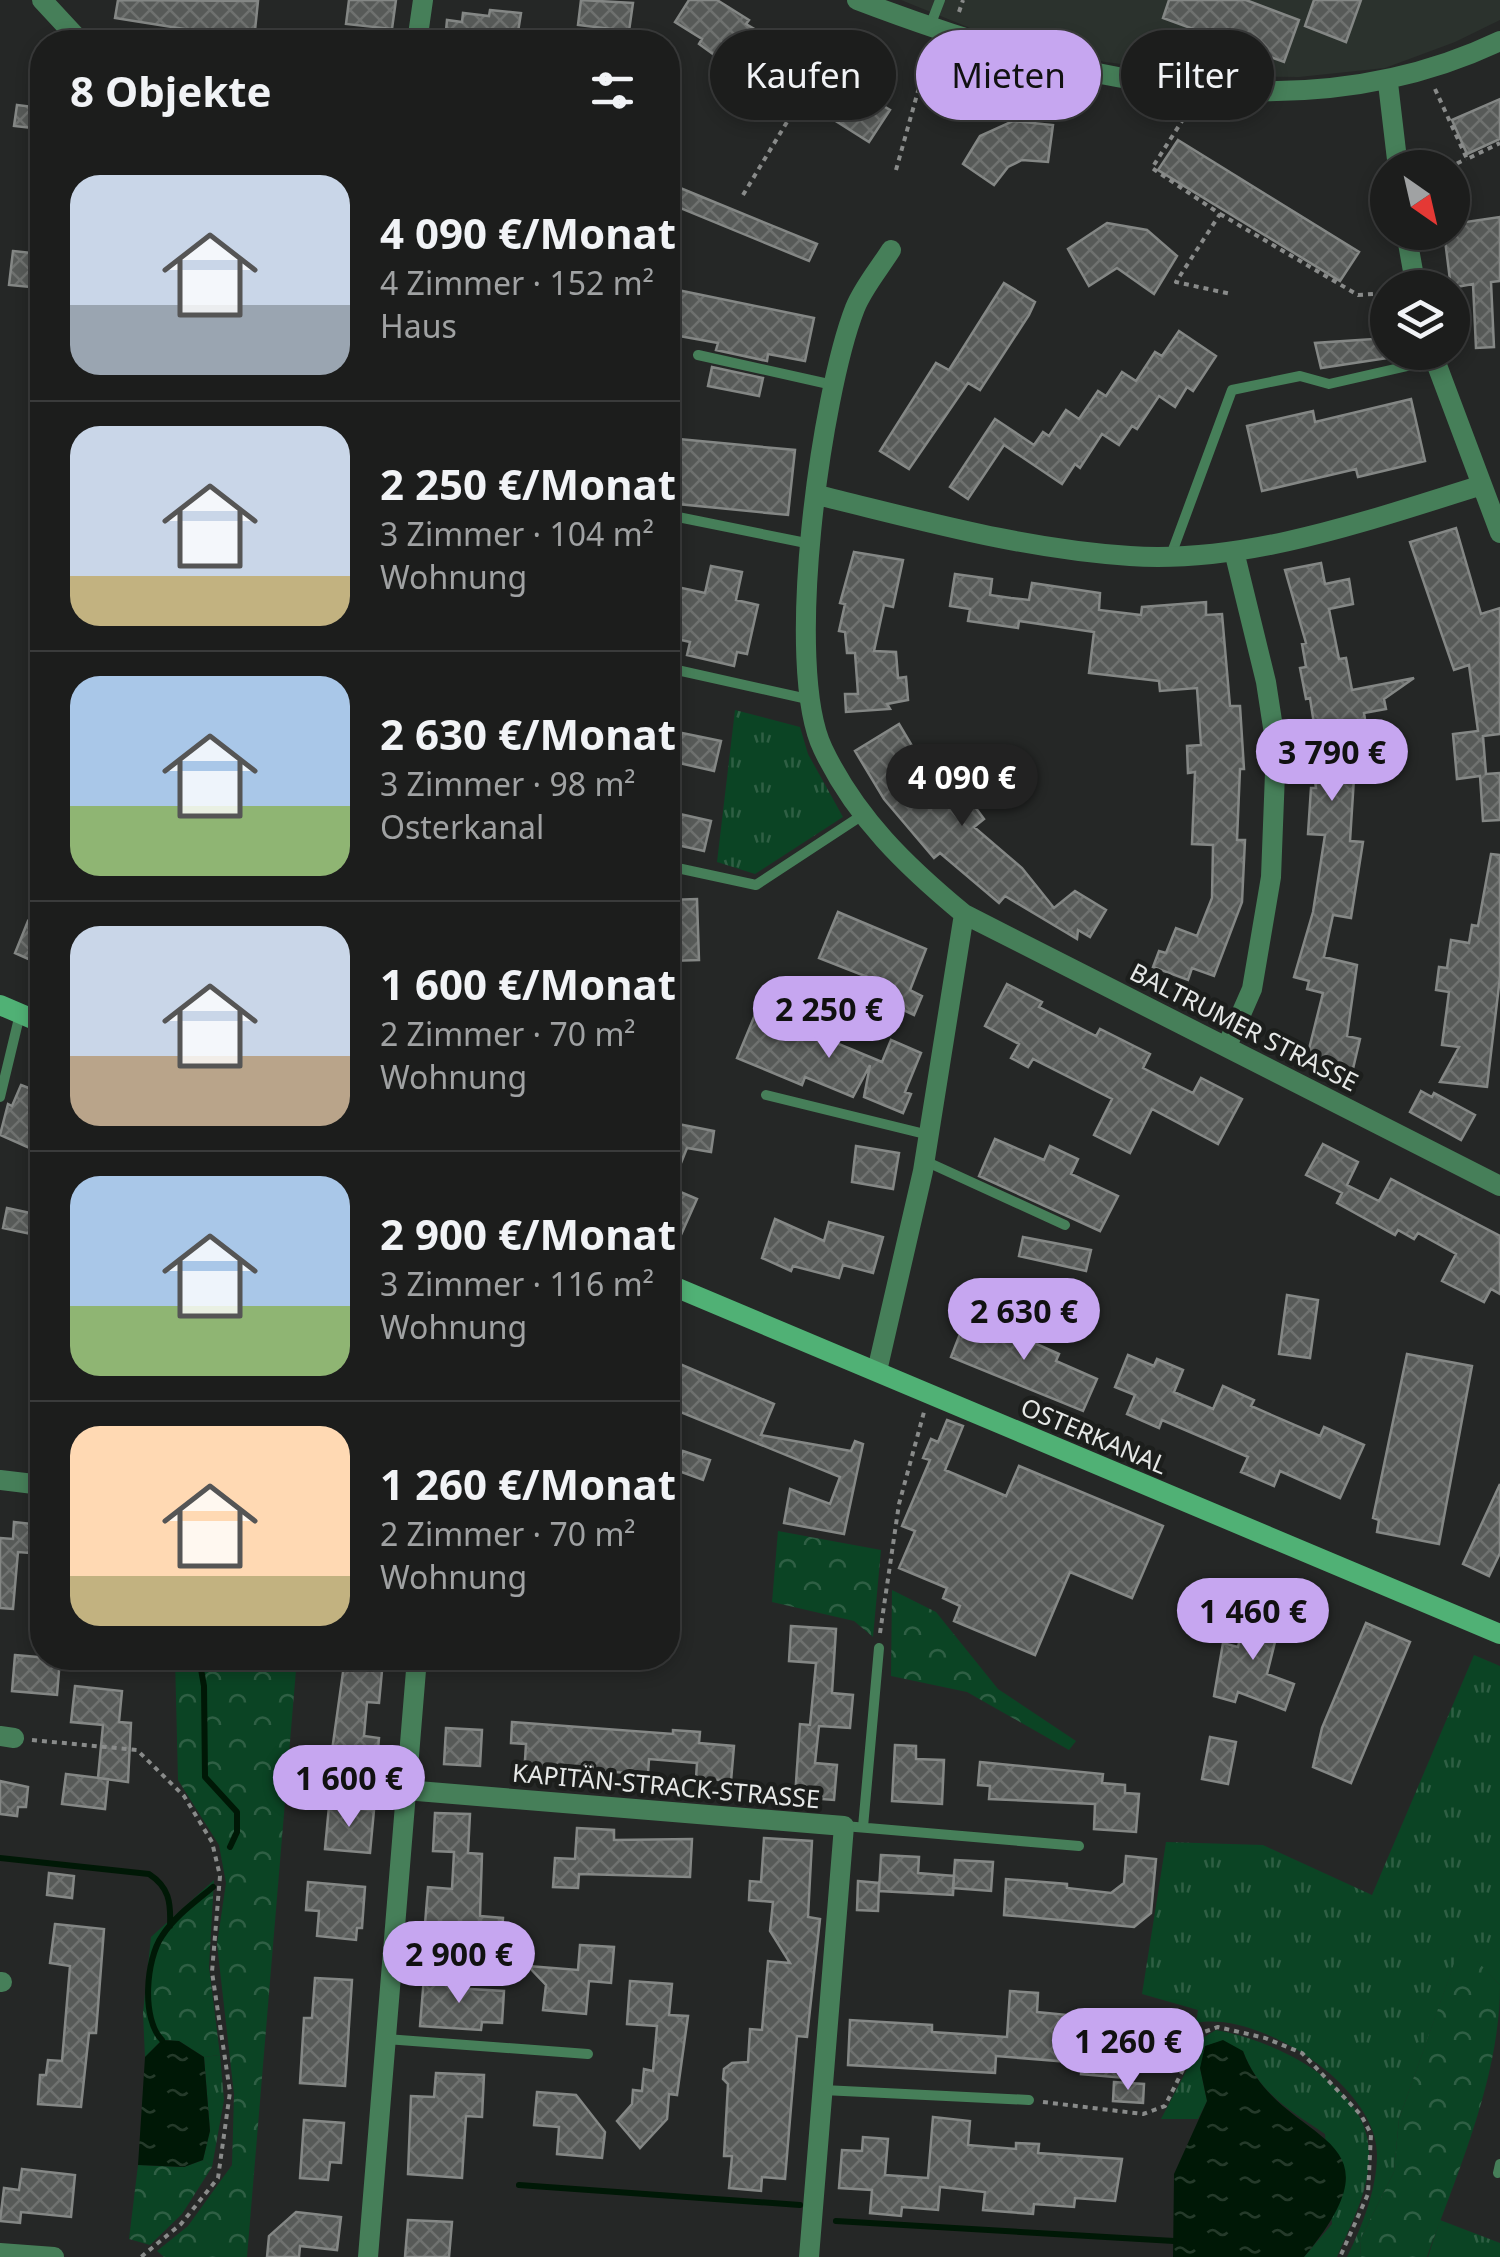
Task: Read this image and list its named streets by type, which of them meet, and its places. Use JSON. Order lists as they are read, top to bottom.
{
  "streets": {
    "main road": ["OSTERKANAL"],
    "street": ["BALTRUMER STRASSE", "KAPITÄN-STRACK-STRASSE"]
  },
  "north": "bottom right",
  "page": {
    "chip": ["Kaufen", "Mieten", "Filter"],
    "heading": "8 Objekte",
    "list": [
      {
        "name": "4 090 €/Monat",
        "note": "4 Zimmer · 152 m² · Haus"
      },
      {
        "name": "2 250 €/Monat",
        "note": "3 Zimmer · 104 m² · Wohnung"
      },
      {
        "name": "2 630 €/Monat",
        "note": "3 Zimmer · 98 m² · Osterkanal"
      },
      {
        "name": "1 600 €/Monat",
        "note": "2 Zimmer · 70 m² · Wohnung"
      },
      {
        "name": "2 900 €/Monat",
        "note": "3 Zimmer · 116 m² · Wohnung"
      },
      {
        "name": "1 260 €/Monat",
        "note": "2 Zimmer · 70 m² · Wohnung"
      }
    ],
    "price": [
      "3 790 €",
      "4 090 €",
      "2 250 €",
      "2 630 €",
      "1 460 €",
      "1 600 €",
      "2 900 €",
      "1 260 €"
    ]
  }
}
